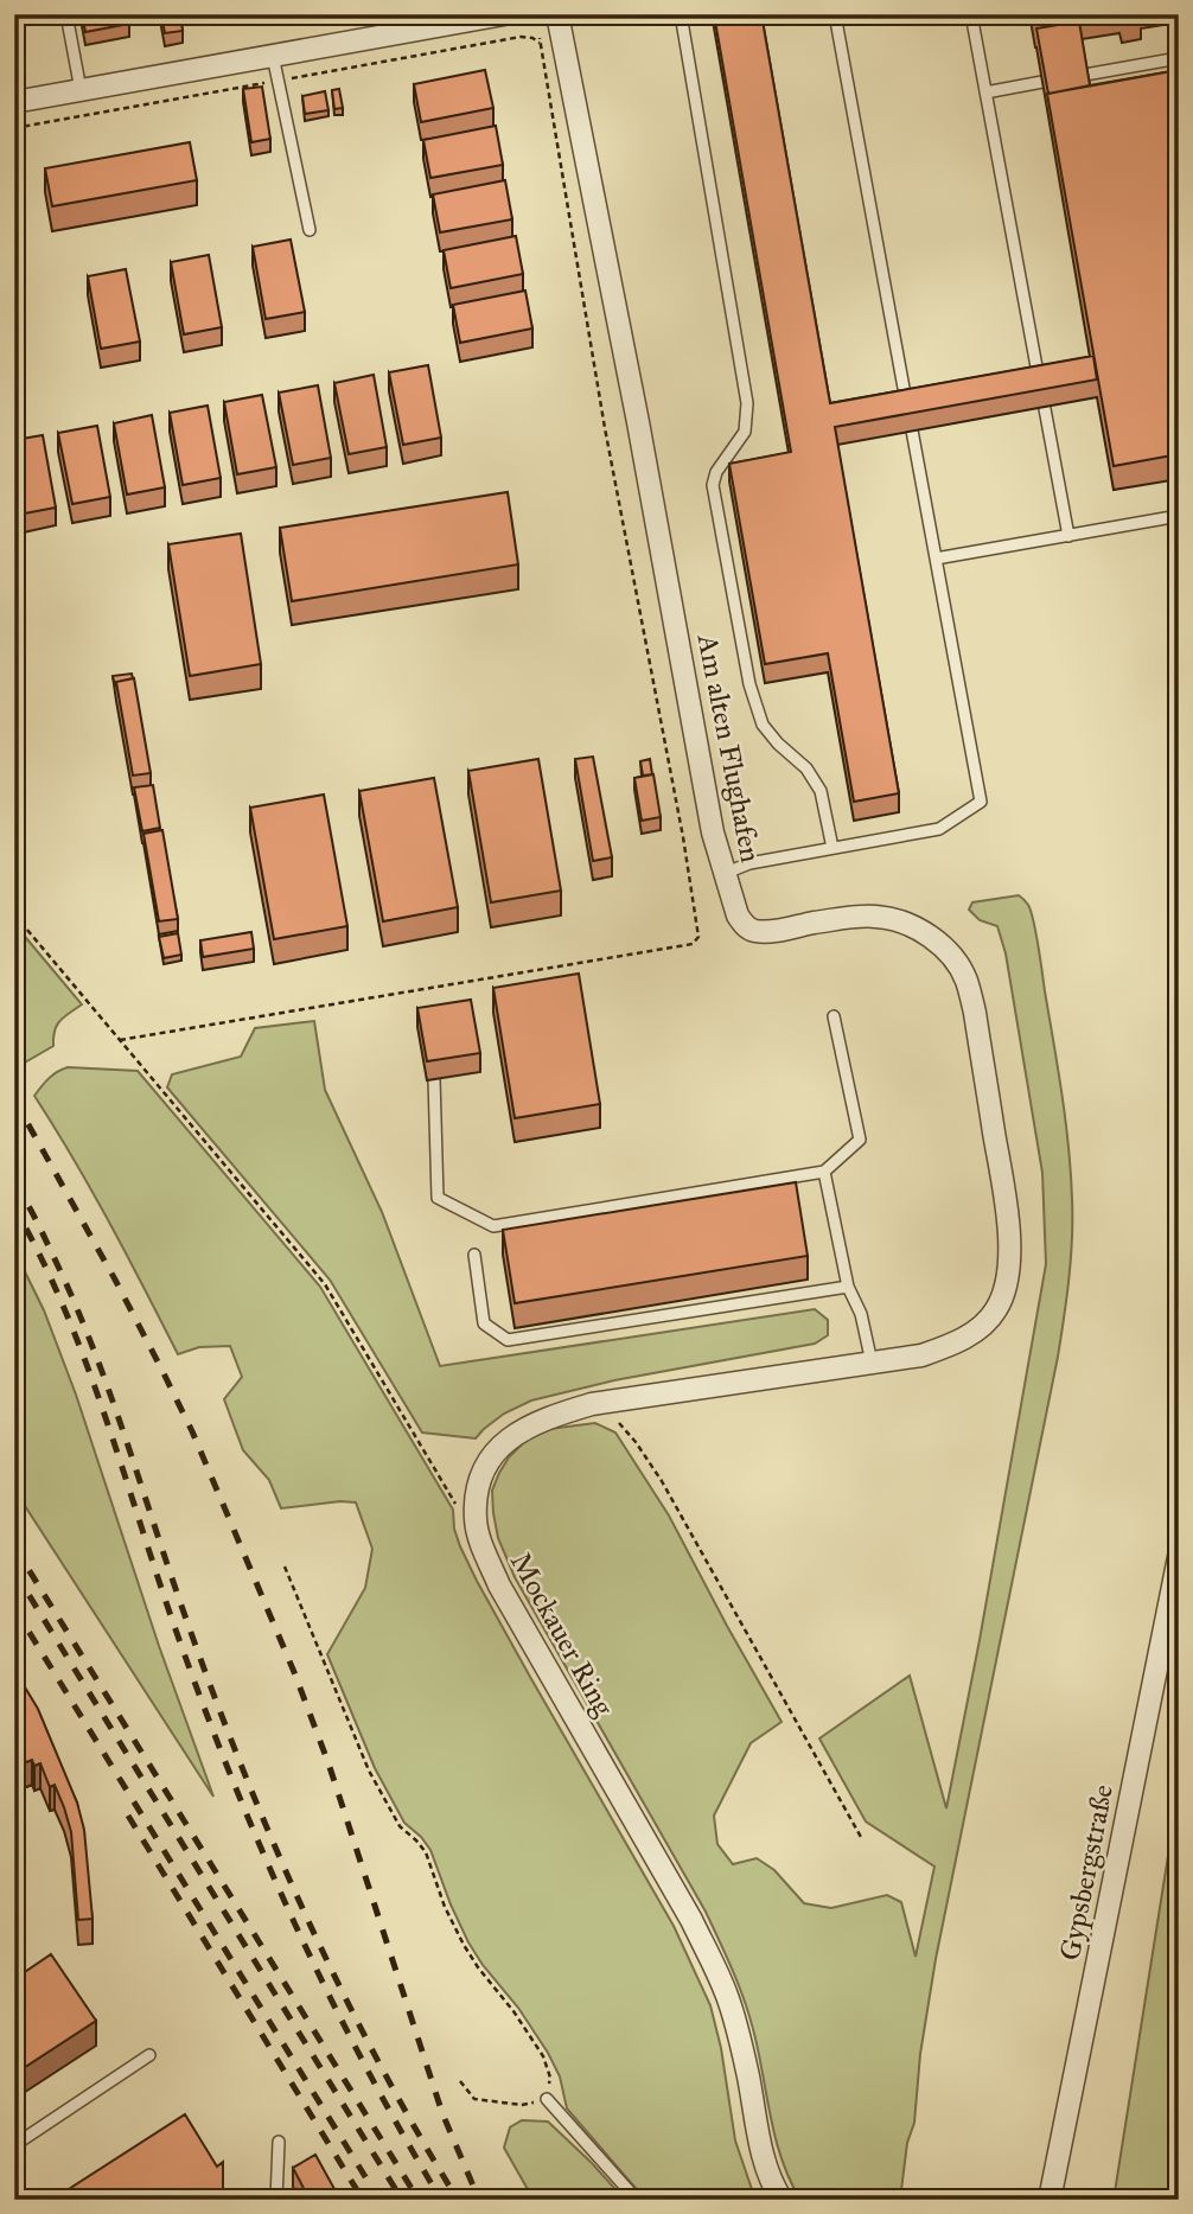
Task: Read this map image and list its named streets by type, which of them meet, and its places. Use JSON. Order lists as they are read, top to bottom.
{
  "streets": {
    "street": ["Am alten Flughafen", "Mockauer Ring", "Gypsbergstraße"]
  },
  "crossings": [
    ["Am alten Flughafen", "Mockauer Ring"]
  ]
}
